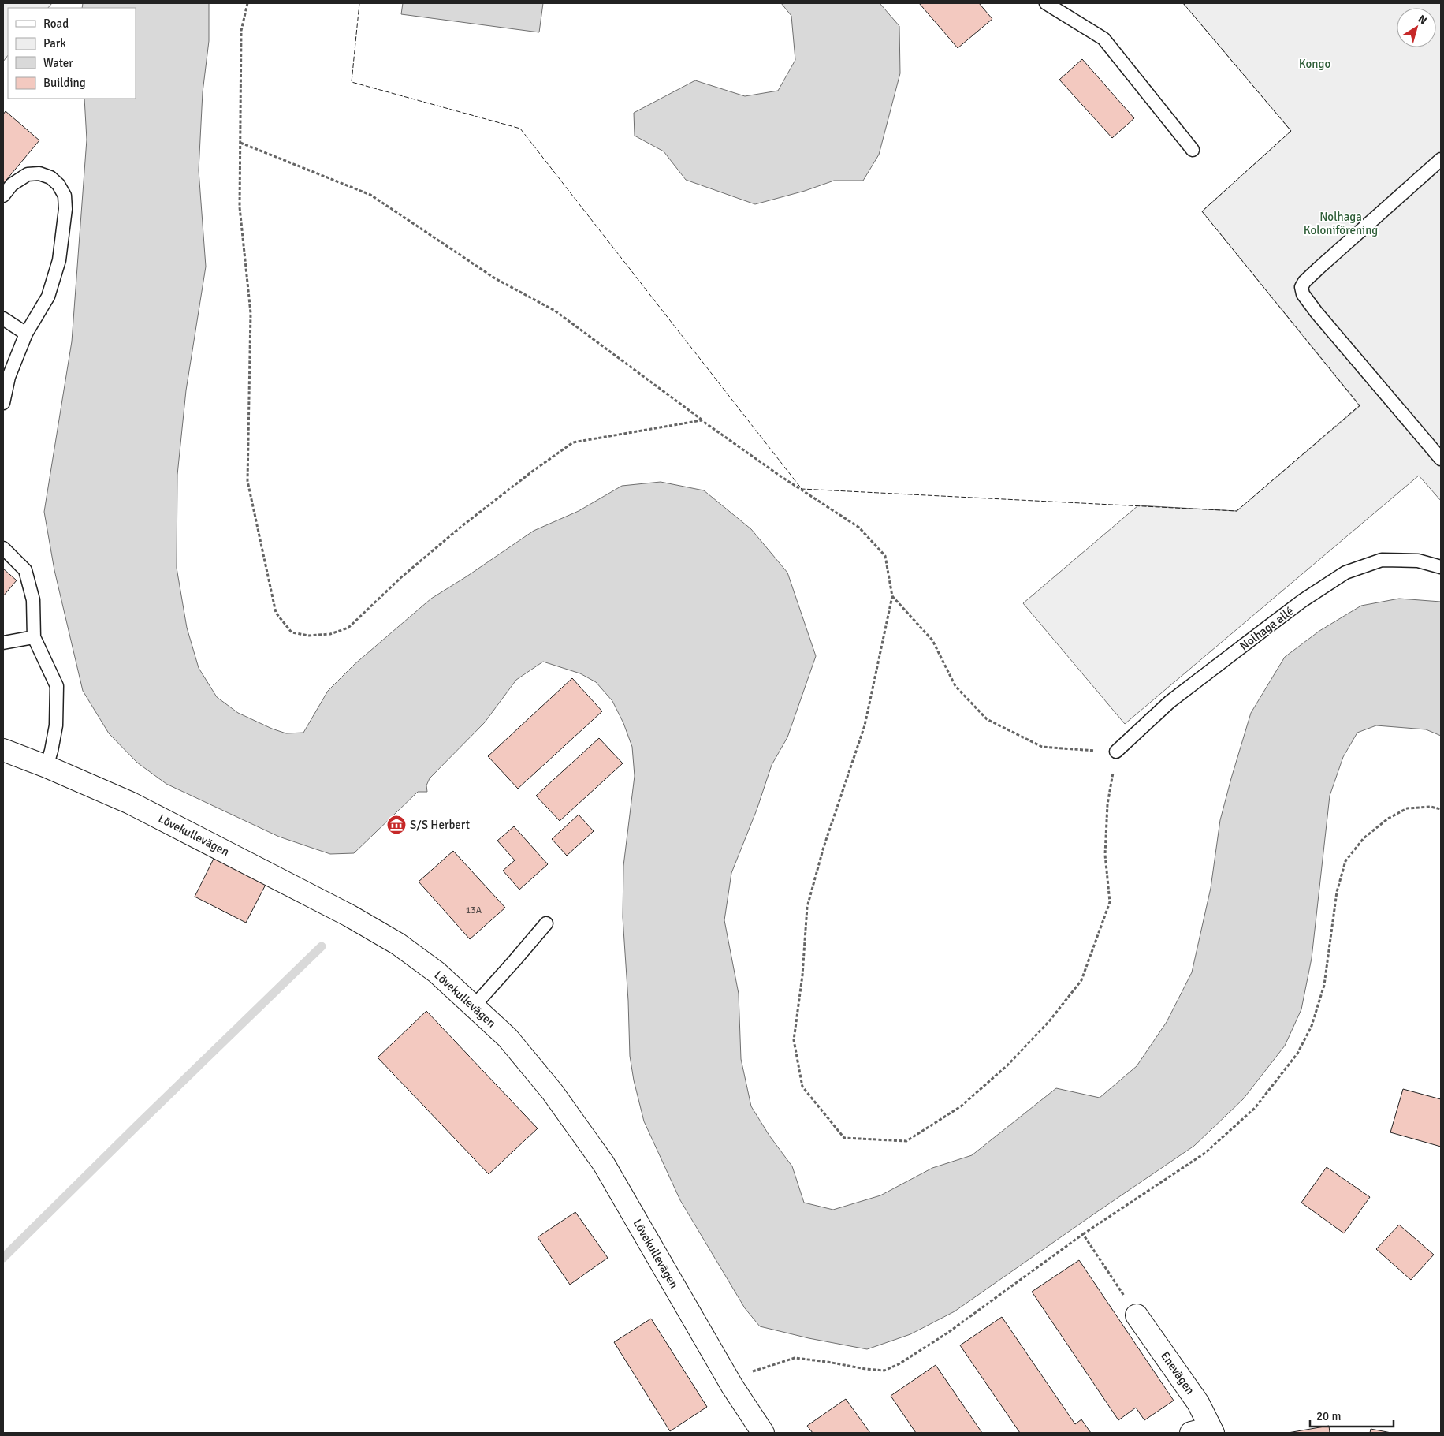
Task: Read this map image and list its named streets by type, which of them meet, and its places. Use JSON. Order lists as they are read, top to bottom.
{
  "streets": {
    "street": ["Lövekullevägen", "Enevägen"],
    "lane": ["Nolhaga allé"]
  },
  "parks": ["Kongo", "Nolhaga Koloniförening"],
  "places": {
    "museum": ["S/S Herbert"]
  },
  "house_numbers": ["13A"],
  "legend": [
    "Road",
    "Park",
    "Water",
    "Building"
  ],
  "scale_bar": "20 m",
  "north": "top right"
}
